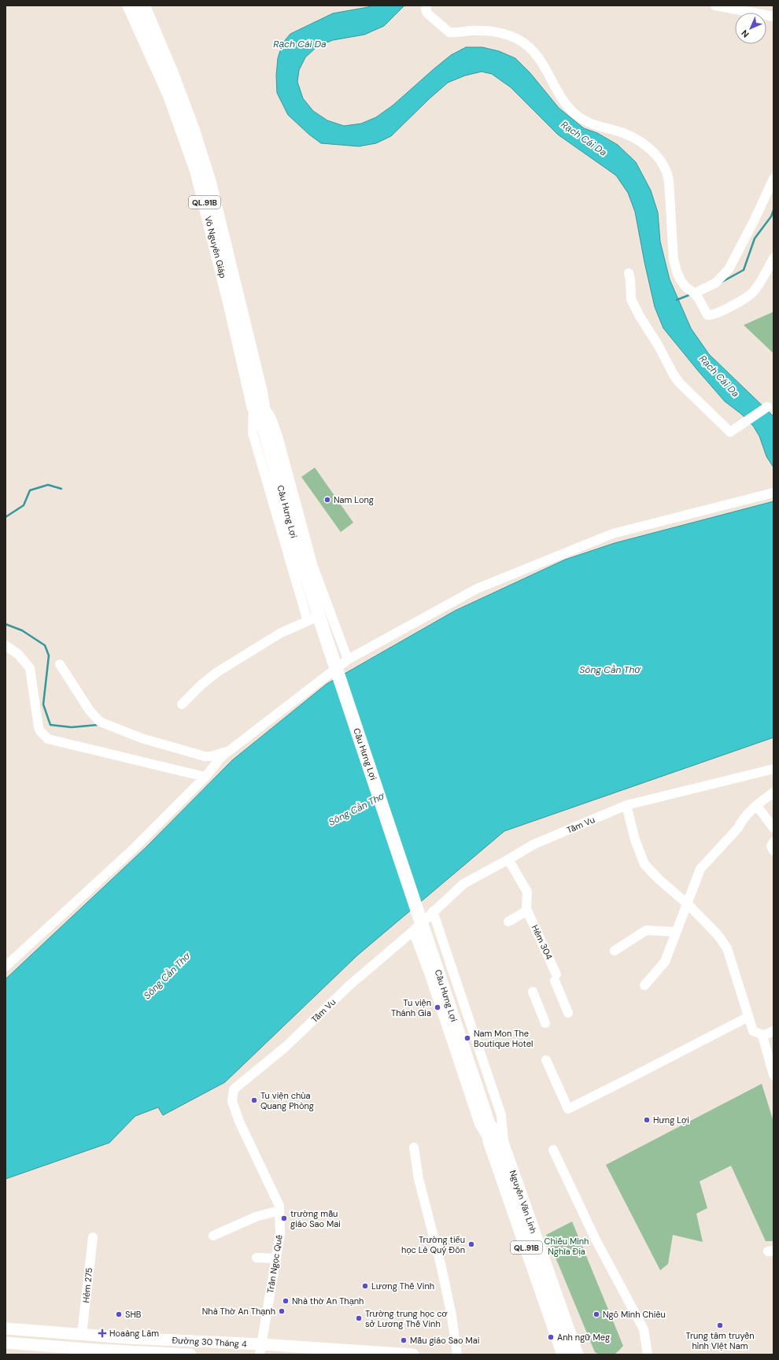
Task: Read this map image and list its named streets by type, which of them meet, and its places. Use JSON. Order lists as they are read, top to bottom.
{
  "streets": {
    "highway": [
      "QL.91B",
      "Võ Nguyên Giáp",
      "Cầu Hưng Lợi",
      "Nguyễn Văn Linh"
    ],
    "main road": ["Đường 30 Tháng 4"],
    "street": [
      "Tầm Vu",
      "Hẻm 304",
      "Trần Ngọc Quế",
      "Hẻm 275"
    ]
  },
  "crossings": [
    ["Võ Nguyên Giáp", "Cầu Hưng Lợi"],
    ["Cầu Hưng Lợi", "Nguyễn Văn Linh"],
    ["Tầm Vu", "Hẻm 304"],
    ["Tầm Vu", "Trần Ngọc Quế"],
    ["Trần Ngọc Quế", "Đường 30 Tháng 4"],
    ["Hẻm 275", "Đường 30 Tháng 4"]
  ],
  "water": ["Rạch Cái Da", "Sông Cần Thơ"],
  "parks": ["Chiếu Minh Nghĩa Địa"],
  "places": {
    "other": [
      "Nam Long",
      "Tu viện Thánh Gia",
      "Nam Mon The Boutique Hotel",
      "Tu viện chùa Quang Phòng",
      "Hưng Lợi",
      "trường mẫu giáo Sao Mai",
      "Trường tiểu học Lê Quý Đôn",
      "Lương Thế Vinh",
      "Nhà thờ An Thạnh",
      "Nhà Thờ An Thạnh",
      "SHB",
      "Ngô Minh Chiêu",
      "Trường trung học cơ sở Lương Thế Vinh",
      "Trung tâm truyền hình VIệt Nam",
      "Anh ngữ Meg",
      "Mẫu giáo Sao Mai"
    ],
    "health": ["Hoaàng Lâm"]
  },
  "north": "bottom left"
}
